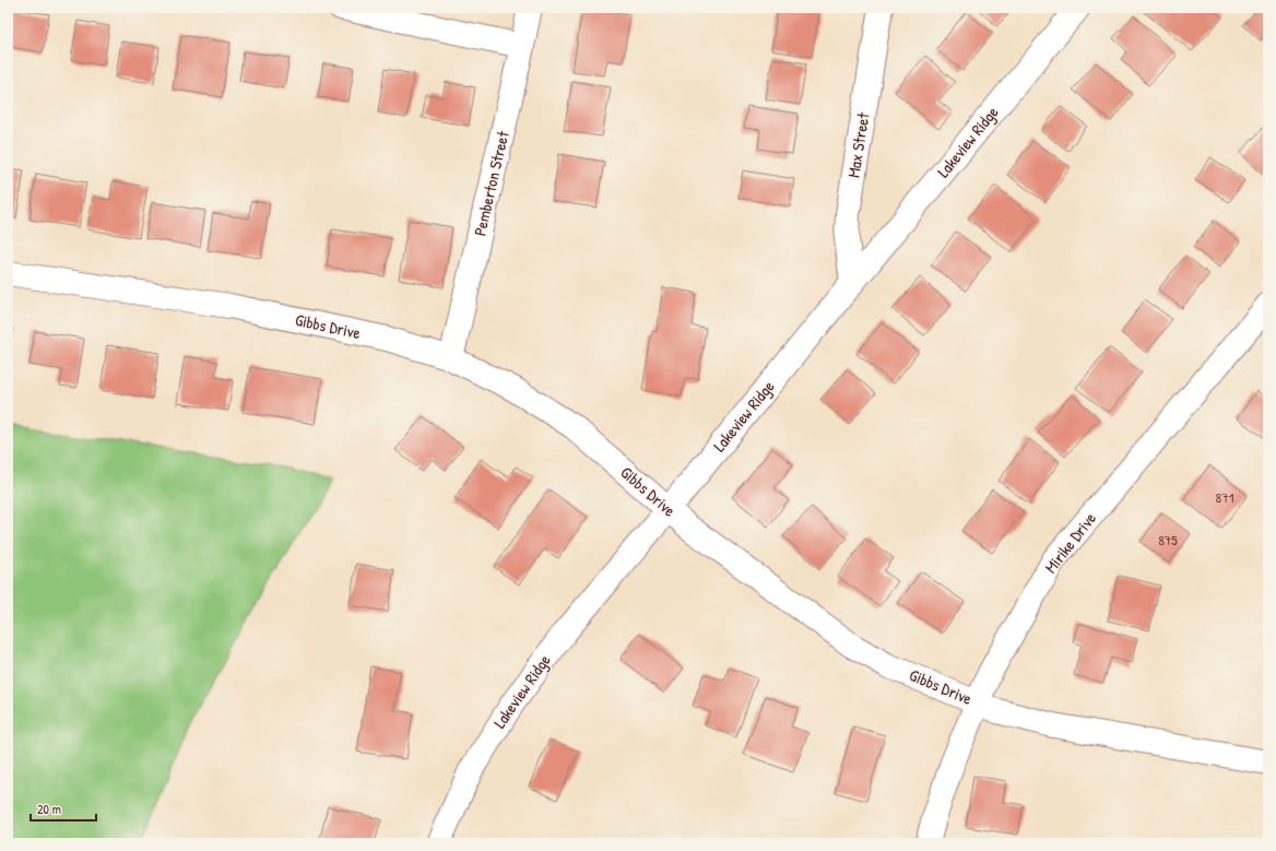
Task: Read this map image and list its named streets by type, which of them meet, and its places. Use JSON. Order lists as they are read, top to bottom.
{
  "streets": {
    "street": [
      "Lakeview Ridge",
      "Max Street",
      "Pemberton Street",
      "Gibbs Drive",
      "Mirike Drive"
    ]
  },
  "crossings": [
    ["Lakeview Ridge", "Max Street"],
    ["Lakeview Ridge", "Gibbs Drive"],
    ["Pemberton Street", "Gibbs Drive"],
    ["Gibbs Drive", "Mirike Drive"]
  ],
  "house_numbers": ["871", "875"],
  "scale_bar": "20 m"
}
